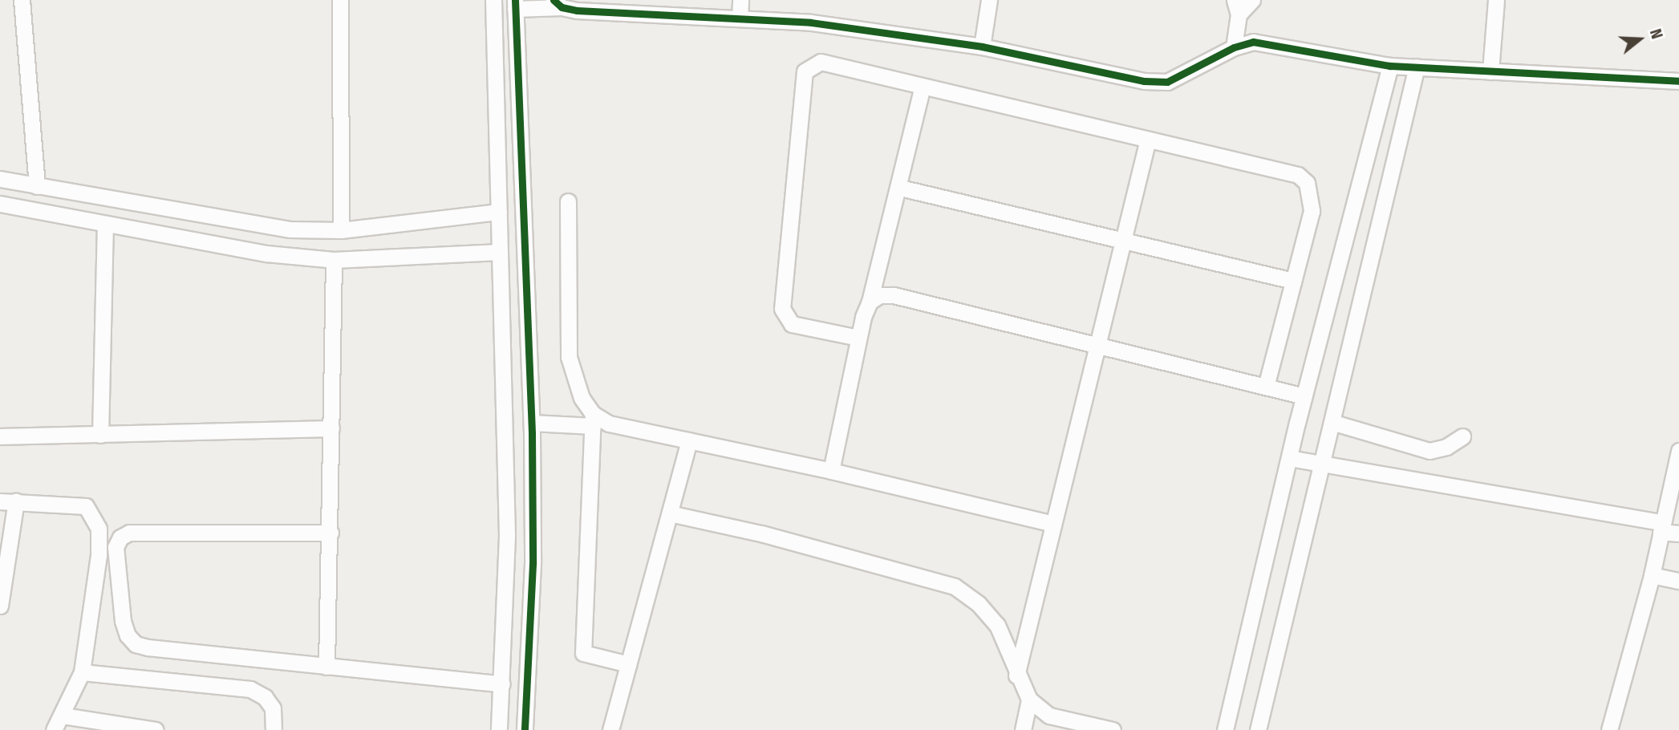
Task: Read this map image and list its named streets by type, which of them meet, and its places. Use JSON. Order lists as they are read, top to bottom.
{
  "north": "right"
}
